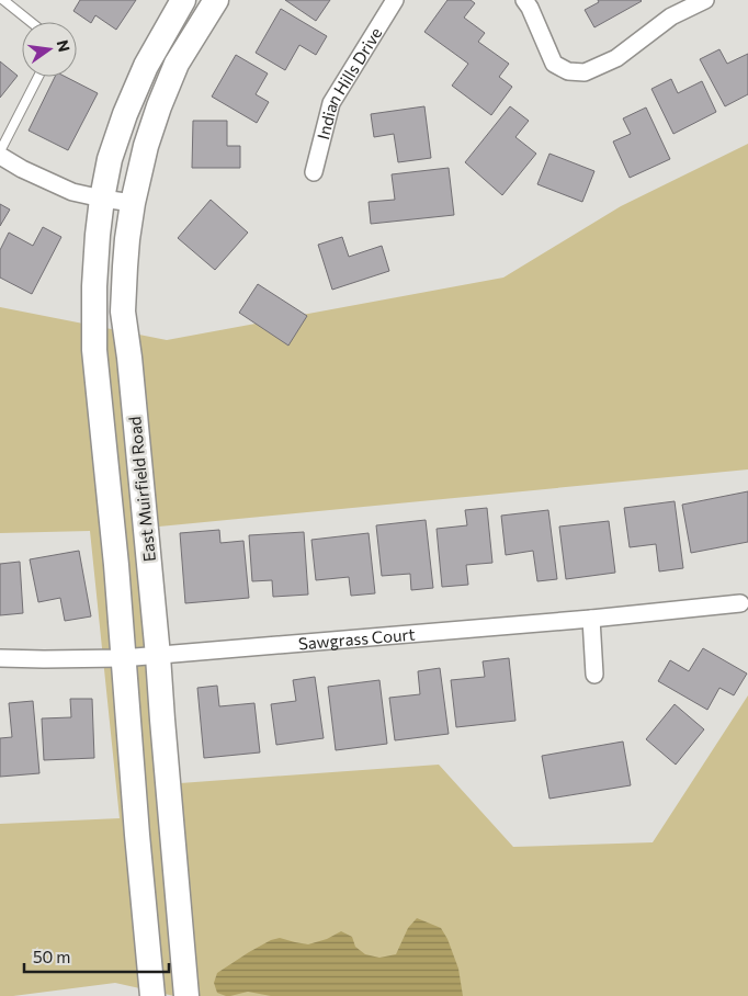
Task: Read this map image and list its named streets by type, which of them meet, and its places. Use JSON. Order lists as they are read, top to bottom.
{
  "streets": {
    "street": ["Indian Hills Drive", "East Muirfield Road", "Sawgrass Court"]
  },
  "crossings": [
    ["East Muirfield Road", "Sawgrass Court"]
  ],
  "scale_bar": "50 m",
  "north": "right"
}
